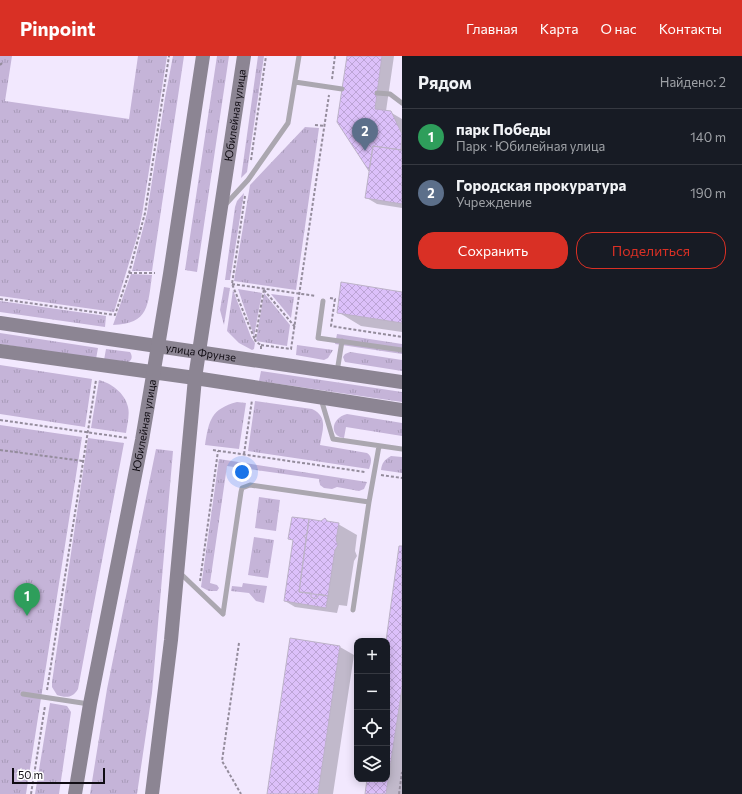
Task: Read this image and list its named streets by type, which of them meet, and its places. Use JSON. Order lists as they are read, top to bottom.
{
  "streets": {
    "main road": ["Юбилейная улица", "улица Фрунзе"]
  },
  "crossings": [
    ["Юбилейная улица", "улица Фрунзе"]
  ],
  "scale_bar": "50 m",
  "page": {
    "header": "Pinpoint",
    "nav": [
      "Главная",
      "Карта",
      "О нас",
      "Контакты"
    ],
    "heading": ["Рядом", "Найдено: 2"],
    "list": [
      {
        "mark": "1",
        "name": "парк Победы",
        "note": "Парк · Юбилейная улица",
        "value": "140 m"
      },
      {
        "mark": "2",
        "name": "Городская прокуратура",
        "note": "Учреждение",
        "value": "190 m"
      }
    ],
    "pins": ["2", "1"],
    "buttons": ["Сохранить", "Поделиться"],
    "map_buttons": ["+", "−"],
    "scale": "50 m"
  }
}
